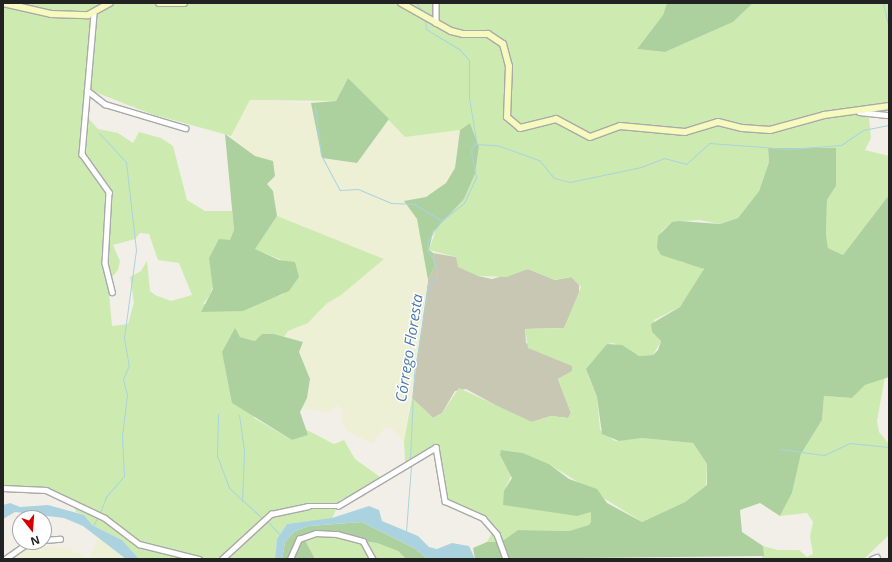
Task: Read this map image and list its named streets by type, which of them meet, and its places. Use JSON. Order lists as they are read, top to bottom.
{
  "water": ["Córrego Floresta"],
  "north": "bottom"
}
